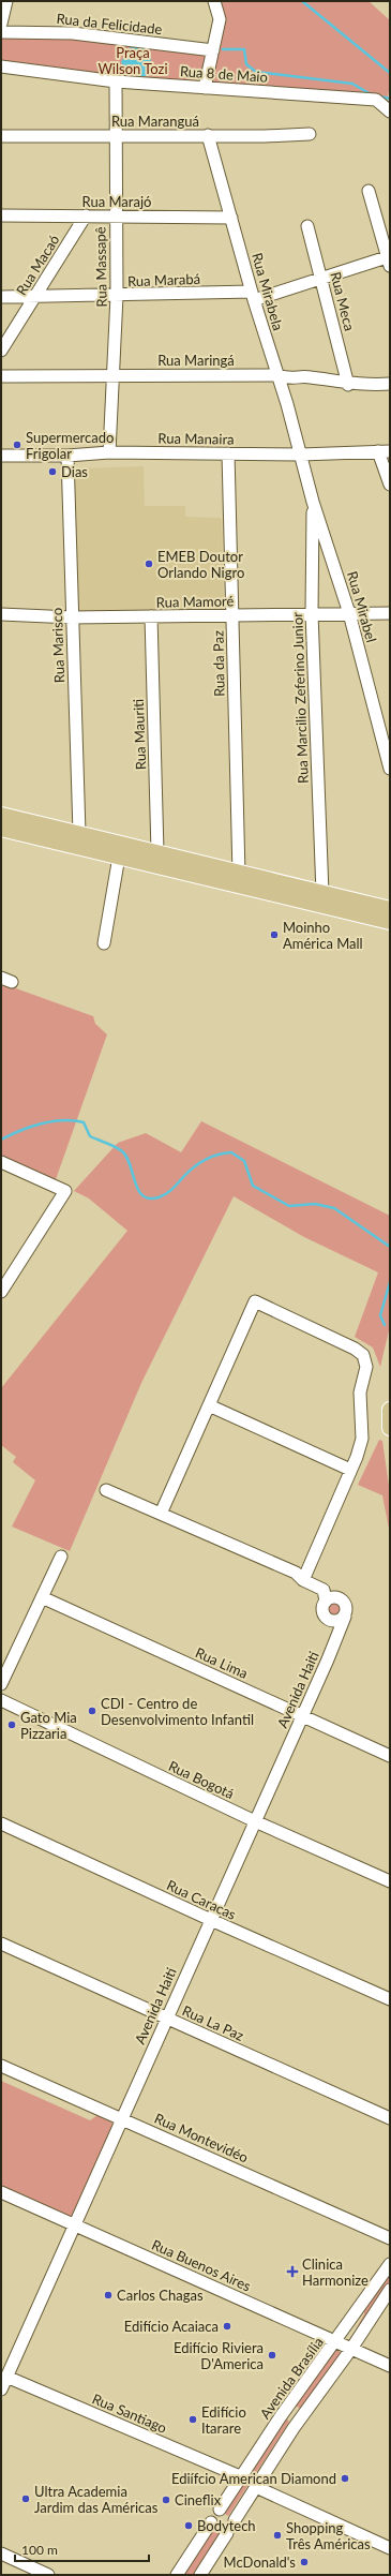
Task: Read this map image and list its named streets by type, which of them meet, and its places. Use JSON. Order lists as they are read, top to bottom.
{
  "streets": {
    "street": [
      "Rua da Felicidade",
      "Rua 8 de Maio",
      "Rua Maranguá",
      "Rua Marajó",
      "Rua Macaó",
      "Rua Massapê",
      "Rua Marabá",
      "Rua Mirabela",
      "Rua Meca",
      "Rua Maringá",
      "Rua Manaira",
      "Rua Mamoré",
      "Rua Mirabel",
      "Rua Marisco",
      "Rua da Paz",
      "Rua Marcilio Zeferino Junior",
      "Rua Mauriti",
      "Rua Lima",
      "Avenida Haiti",
      "Rua Bogotá",
      "Rua Caracas",
      "Rua La Paz",
      "Rua Montevidéo",
      "Rua Buenos Aires",
      "Avenida Brasília",
      "Rua Santiago"
    ]
  },
  "crossings": [
    ["Rua 8 de Maio", "Rua Massapê"],
    ["Rua Maranguá", "Rua Massapê"],
    ["Rua Maranguá", "Rua Mirabela"],
    ["Rua Marajó", "Rua Macaó"],
    ["Rua Marajó", "Rua Massapê"],
    ["Rua Marajó", "Rua Mirabela"],
    ["Rua Macaó", "Rua Marabá"],
    ["Rua Massapê", "Rua Marabá"],
    ["Rua Massapê", "Rua Maringá"],
    ["Rua Massapê", "Rua Manaira"],
    ["Rua Marabá", "Rua Mirabela"],
    ["Rua Marabá", "Rua Meca"],
    ["Rua Mirabela", "Rua Maringá"],
    ["Rua Mirabela", "Rua Manaira"],
    ["Rua Mirabela", "Rua Mirabel"],
    ["Rua Meca", "Rua Maringá"],
    ["Rua Manaira", "Rua Mirabel"],
    ["Rua Manaira", "Rua Marisco"],
    ["Rua Manaira", "Rua da Paz"],
    ["Rua Mamoré", "Rua Mirabel"],
    ["Rua Mamoré", "Rua Marisco"],
    ["Rua Mamoré", "Rua da Paz"],
    ["Rua Mamoré", "Rua Marcilio Zeferino Junior"],
    ["Rua Mamoré", "Rua Mauriti"],
    ["Rua Mirabel", "Rua Marcilio Zeferino Junior"],
    ["Rua Lima", "Avenida Haiti"],
    ["Avenida Haiti", "Rua Bogotá"],
    ["Avenida Haiti", "Rua Caracas"],
    ["Avenida Haiti", "Rua La Paz"],
    ["Avenida Haiti", "Rua Montevidéo"],
    ["Avenida Haiti", "Rua Buenos Aires"],
    ["Avenida Haiti", "Rua Santiago"],
    ["Rua Buenos Aires", "Avenida Brasília"],
    ["Avenida Brasília", "Rua Santiago"]
  ],
  "parks": ["Praça Wilson Tozi"],
  "places": {
    "other": [
      "Supermercado Frigolar",
      "Dias",
      "EMEB Doutor Orlando Nigro",
      "Moinho América Mall",
      "CDI - Centro de Desenvolvimento Infantil",
      "Gato Mia Pizzaria",
      "Carlos Chagas",
      "Edifício Acaiaca",
      "Edifício Riviera D'America",
      "Edifício Itarare",
      "Ediífcio American Diamond",
      "Ultra Academia Jardim das Américas",
      "Cineflix",
      "Bodytech",
      "Shopping Três Américas",
      "McDonald's"
    ],
    "health": ["Clinica Harmonize"]
  },
  "scale_bar": "100 m"
}
